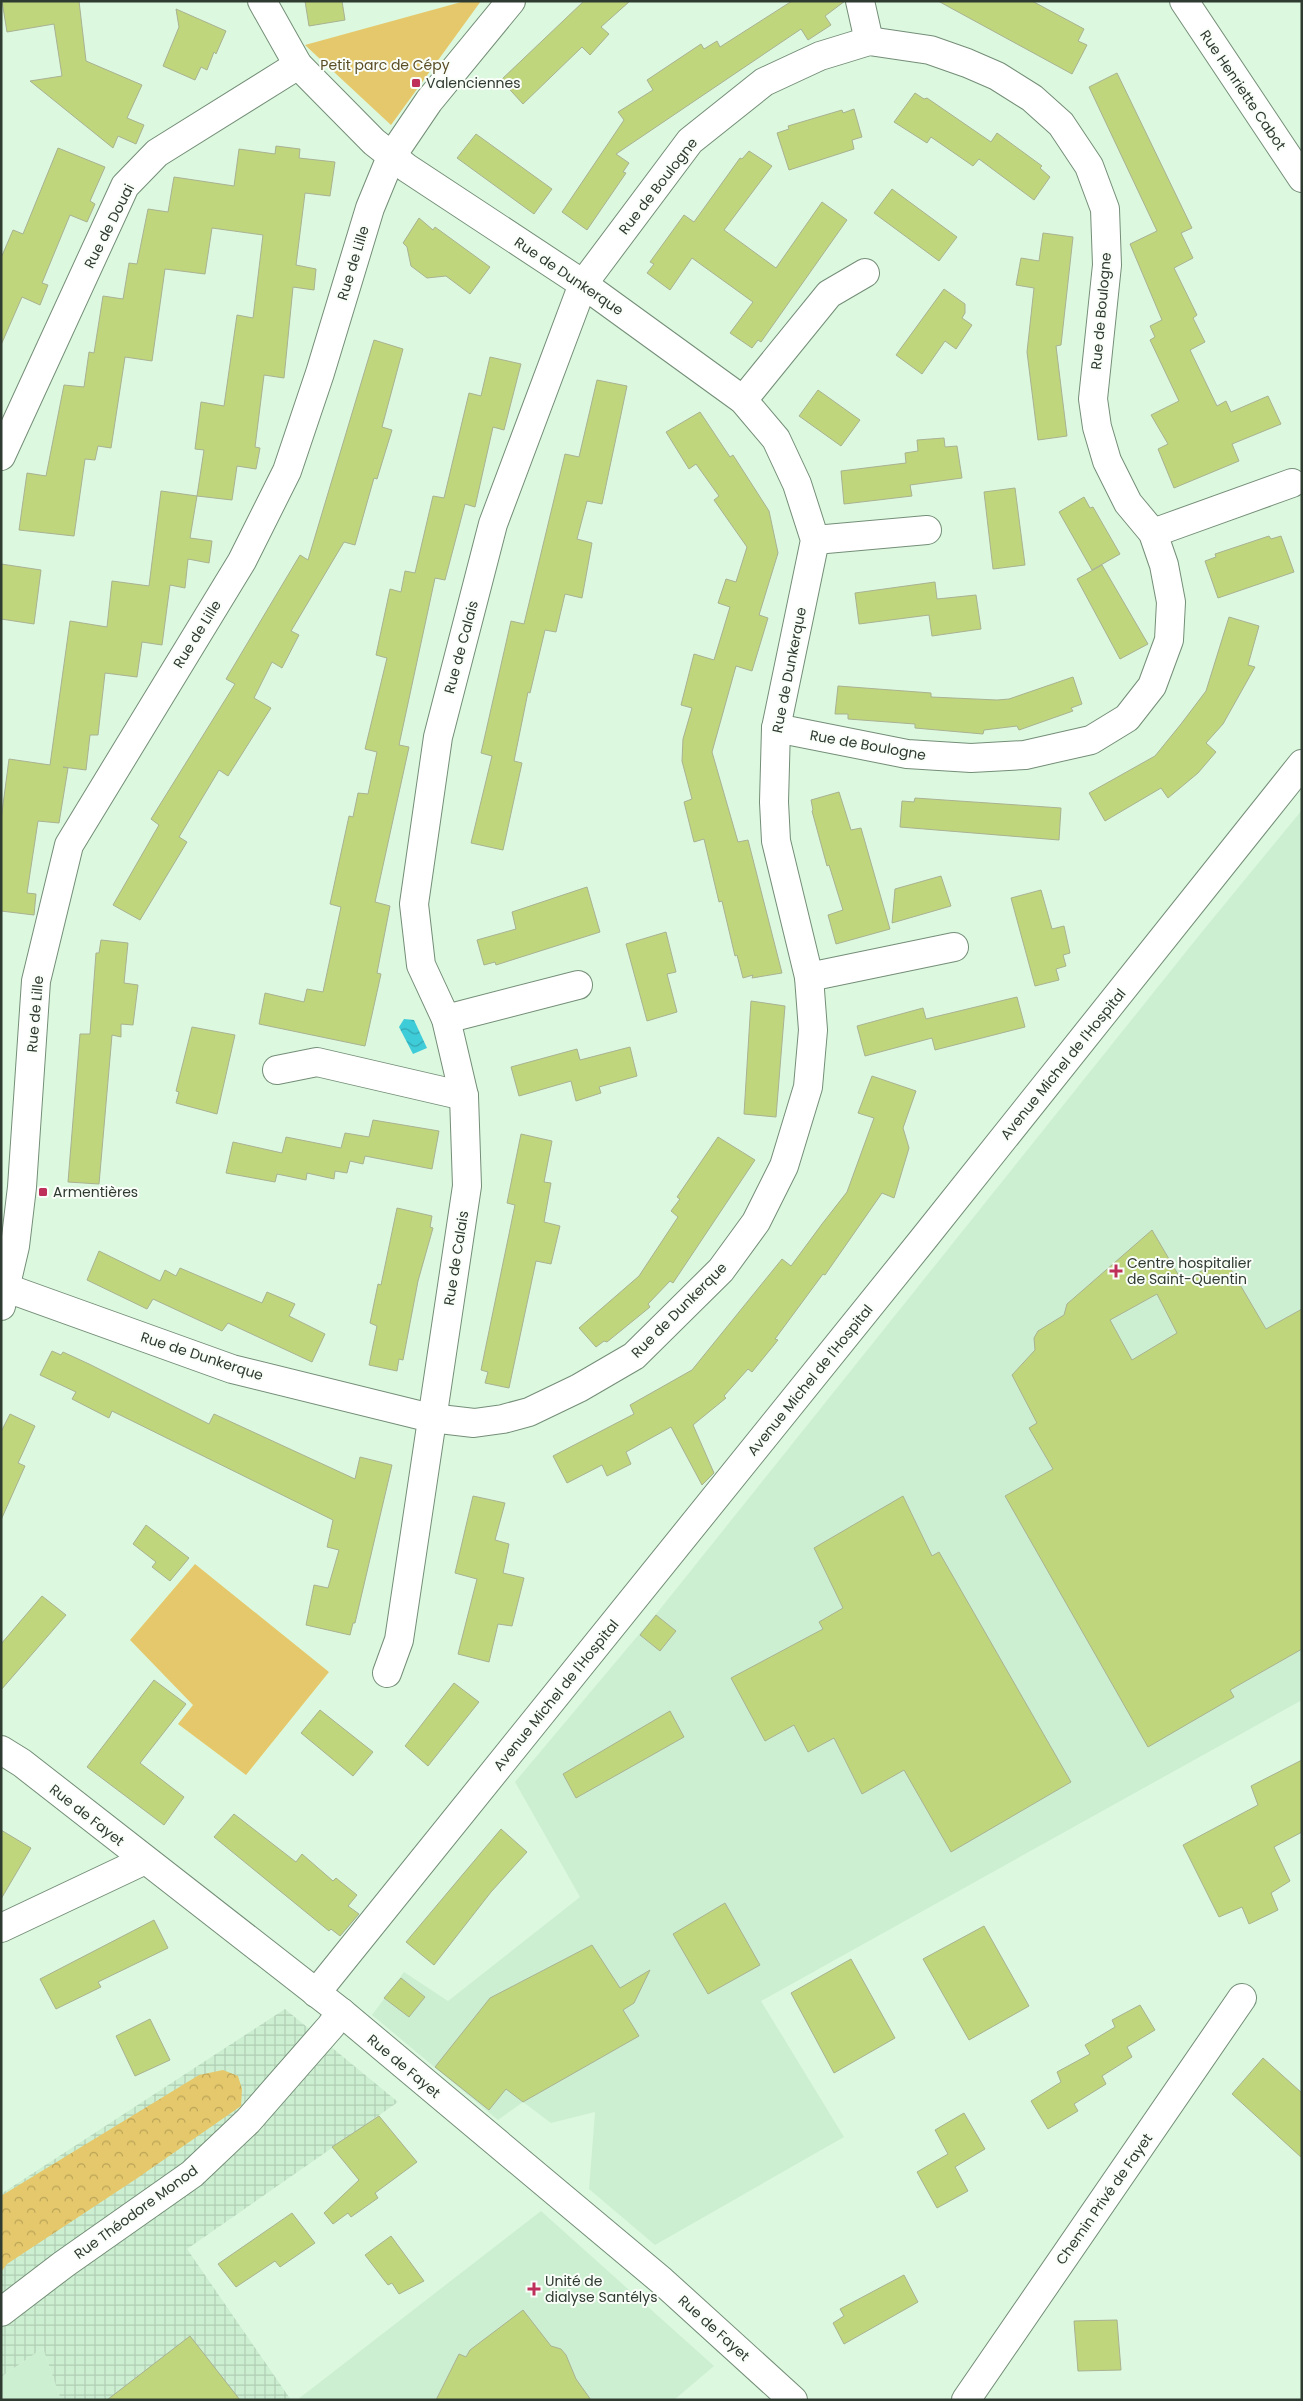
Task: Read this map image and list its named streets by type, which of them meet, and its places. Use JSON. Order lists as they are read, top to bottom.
{
  "streets": {
    "street": [
      "Rue Henriette Cabot",
      "Rue de Boulogne",
      "Rue de Douai",
      "Rue de Lille",
      "Rue de Dunkerque",
      "Rue de Calais",
      "Avenue Michel de l'Hospital",
      "Rue de Fayet",
      "Chemin Privé de Fayet",
      "Rue Théodore Monod"
    ]
  },
  "crossings": [
    ["Rue de Boulogne", "Rue de Dunkerque"],
    ["Rue de Boulogne", "Rue de Calais"],
    ["Rue de Douai", "Rue de Dunkerque"],
    ["Rue de Lille", "Rue de Dunkerque"],
    ["Rue de Dunkerque", "Rue de Calais"],
    ["Avenue Michel de l'Hospital", "Rue de Fayet"],
    ["Rue de Fayet", "Rue Théodore Monod"]
  ],
  "parks": ["Petit parc de Cépy"],
  "places": {
    "transit": ["Valenciennes", "Armentières"],
    "health": ["Centre hospitalier de Saint-Quentin", "Unité de dialyse Santélys"]
  }
}
